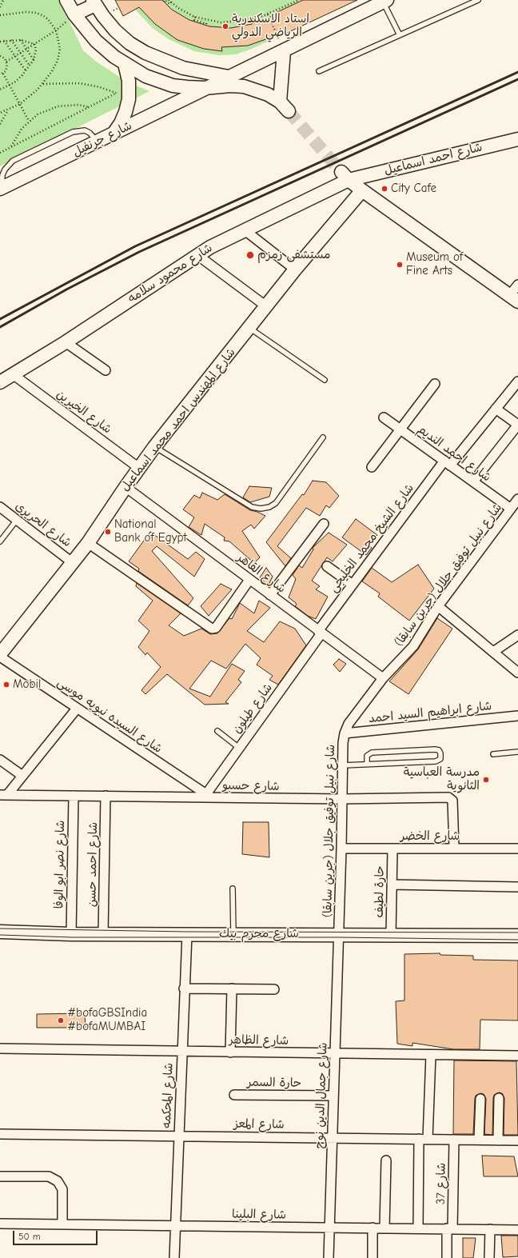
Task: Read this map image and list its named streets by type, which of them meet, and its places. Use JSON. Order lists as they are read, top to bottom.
{
  "streets": {
    "street": [
      "شارع جرنفيل",
      "شارع احمد اسماعيل",
      "شارع محمود سلامه",
      "شارع الخيرين",
      "شارع المهندس احمد محمد اسماعيل",
      "شارع احمد النديم",
      "شارع الحريرى",
      "شارع الشيخ محمد الخليجى",
      "شارع القاهر",
      "شارع نبيل توفيق جلال (جرين سابقا)",
      "شارع طيلون",
      "شارع ابراهيم السيد احمد",
      "شارع السيده نبويه موسى",
      "شارع حسبو",
      "شارع الخضر",
      "شارع نصر ابو الوفا",
      "شارع احمد حسن",
      "حارة لطيف",
      "شارع محرم بيك",
      "شارع الظاهر",
      "حارة السمر",
      "شارع المحكمه",
      "شارع جمال الدين نوح",
      "شارع المعز",
      "شارع 37",
      "شارع البلينا"
    ]
  },
  "crossings": [
    ["شارع احمد اسماعيل", "شارع محمود سلامه"],
    ["شارع محمود سلامه", "شارع الخيرين"],
    ["شارع الخيرين", "شارع المهندس احمد محمد اسماعيل"],
    ["شارع المهندس احمد محمد اسماعيل", "شارع الحريرى"],
    ["شارع المهندس احمد محمد اسماعيل", "شارع القاهر"],
    ["شارع احمد النديم", "شارع الشيخ محمد الخليجى"],
    ["شارع احمد النديم", "شارع نبيل توفيق جلال (جرين سابقا)"],
    ["شارع الشيخ محمد الخليجى", "شارع القاهر"],
    ["شارع الشيخ محمد الخليجى", "شارع طيلون"],
    ["شارع القاهر", "شارع نبيل توفيق جلال (جرين سابقا)"],
    ["شارع القاهر", "شارع طيلون"],
    ["شارع نبيل توفيق جلال (جرين سابقا)", "شارع ابراهيم السيد احمد"],
    ["شارع نبيل توفيق جلال (جرين سابقا)", "شارع حسبو"],
    ["شارع نبيل توفيق جلال (جرين سابقا)", "شارع الخضر"],
    ["شارع نبيل توفيق جلال (جرين سابقا)", "شارع محرم بيك"],
    ["شارع نبيل توفيق جلال (جرين سابقا)", "شارع جمال الدين نوح"],
    ["شارع طيلون", "شارع السيده نبويه موسى"],
    ["شارع طيلون", "شارع حسبو"],
    ["شارع السيده نبويه موسى", "شارع حسبو"],
    ["شارع حسبو", "شارع الخضر"],
    ["شارع حسبو", "شارع نصر ابو الوفا"],
    ["شارع حسبو", "شارع احمد حسن"],
    ["شارع الخضر", "حارة لطيف"],
    ["شارع نصر ابو الوفا", "شارع محرم بيك"],
    ["شارع احمد حسن", "شارع محرم بيك"],
    ["حارة لطيف", "شارع محرم بيك"],
    ["شارع محرم بيك", "شارع المحكمه"],
    ["شارع محرم بيك", "شارع جمال الدين نوح"],
    ["شارع الظاهر", "شارع المحكمه"],
    ["شارع الظاهر", "شارع جمال الدين نوح"],
    ["حارة السمر", "شارع جمال الدين نوح"],
    ["شارع المحكمه", "شارع المعز"],
    ["شارع المحكمه", "شارع البلينا"],
    ["شارع جمال الدين نوح", "شارع المعز"],
    ["شارع جمال الدين نوح", "شارع البلينا"],
    ["شارع المعز", "شارع 37"],
    ["شارع 37", "شارع البلينا"]
  ],
  "places": [
    "استاد الاسكندرية الرياضي الدولي",
    "City Cafe",
    "مستشفى زمزم",
    "Museum of Fine Arts",
    "National Bank of Egypt",
    "Mobil",
    "مدرسة العباسية الثانوية",
    "#bofaGBSIndia #bofaMUMBAI"
  ],
  "scale_bar": "50 m"
}
